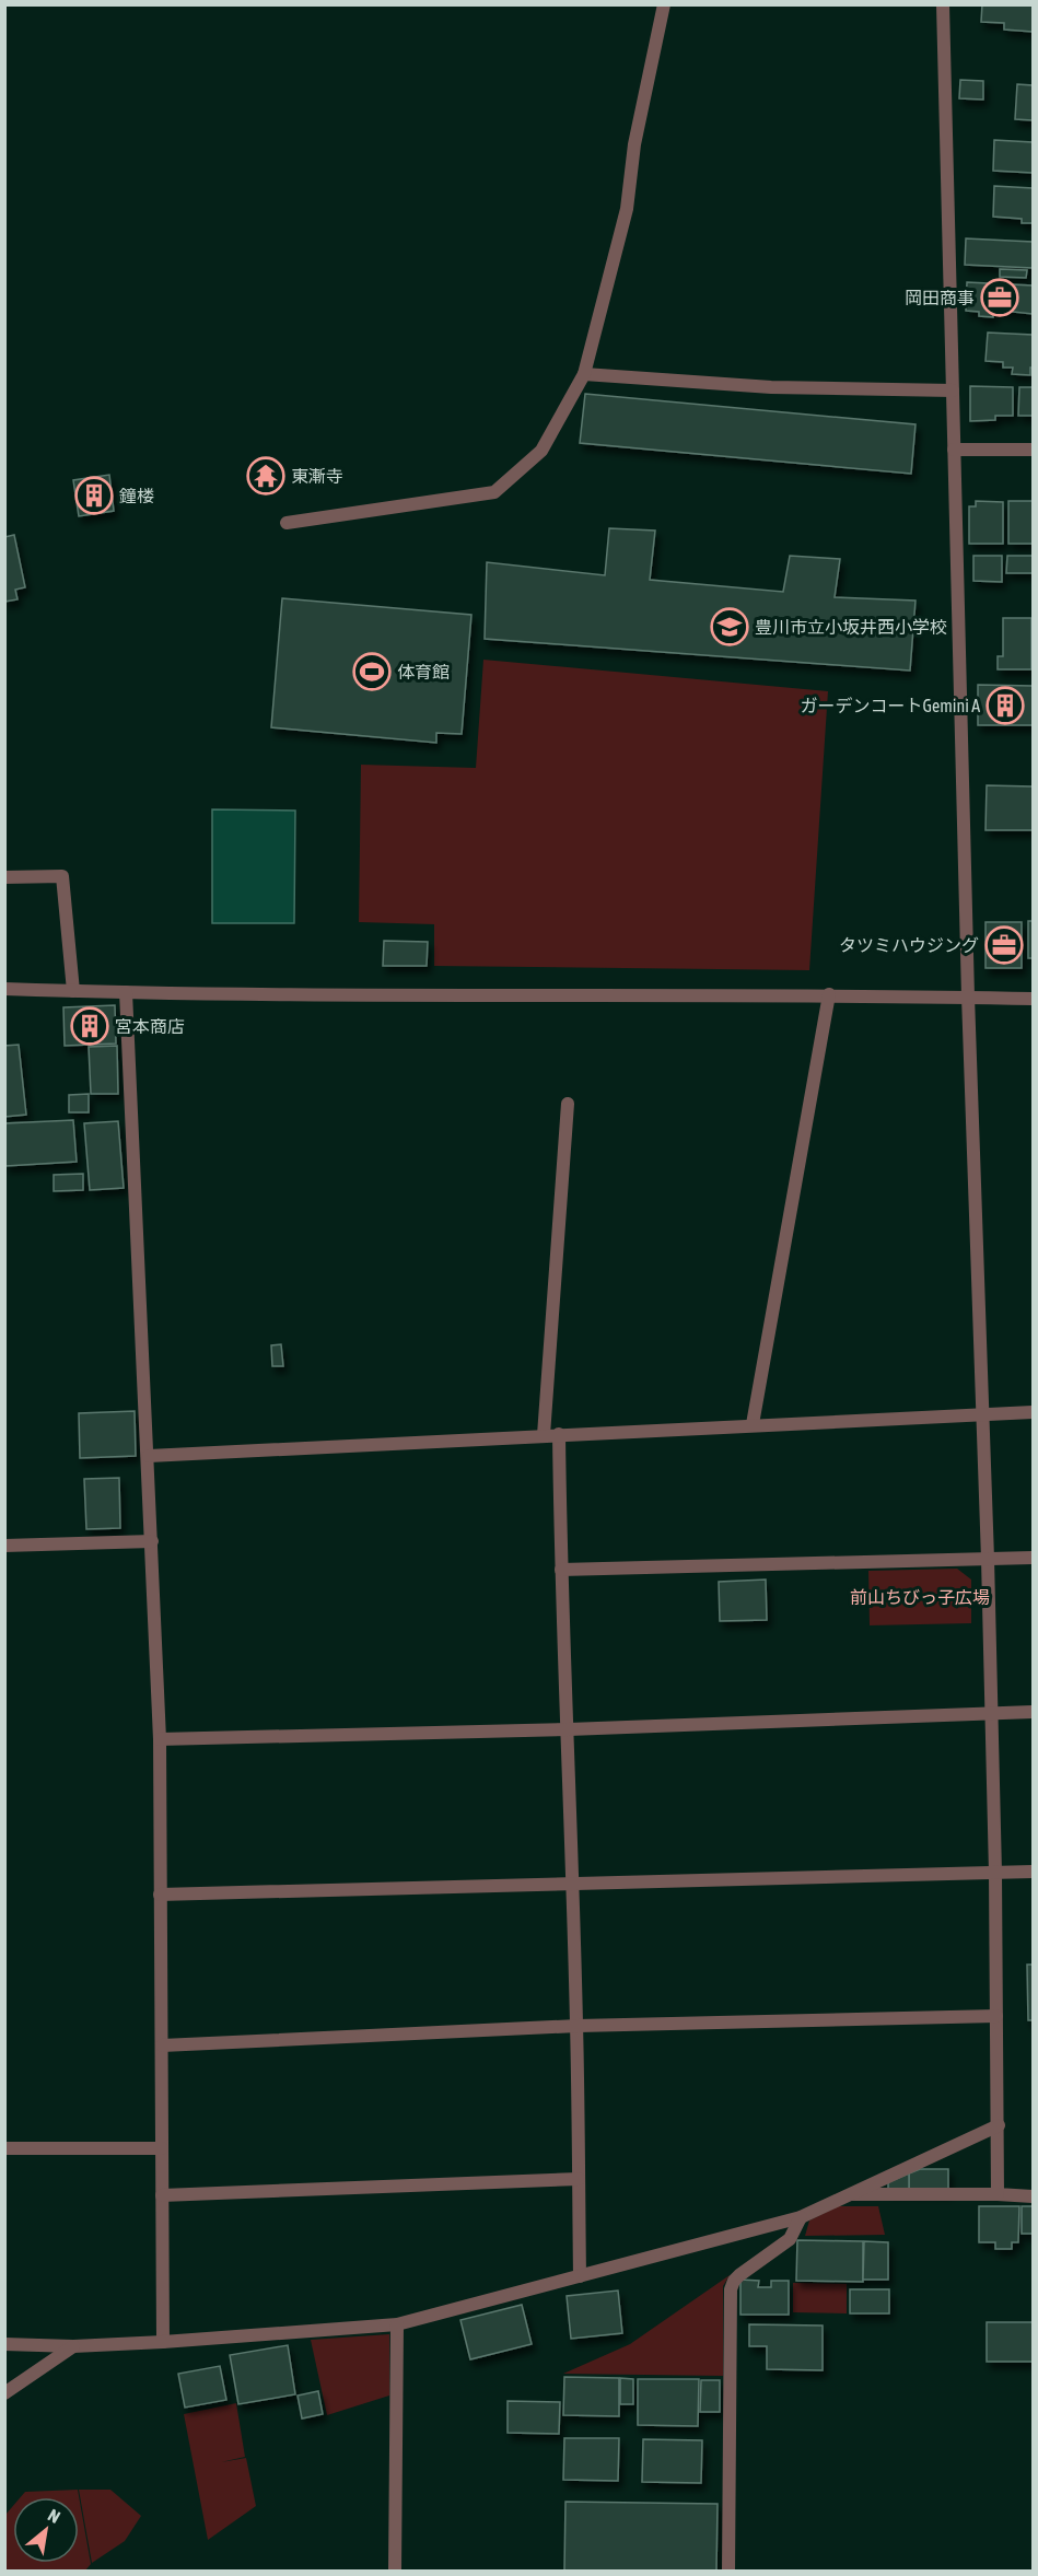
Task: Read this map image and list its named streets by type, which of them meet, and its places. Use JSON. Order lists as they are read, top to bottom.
{
  "parks": ["前山ちびっ子広場"],
  "places": {
    "office": ["岡田商事", "タツミハウジング"],
    "temple": ["東漸寺"],
    "building": ["鐘楼", "ガーデンコートGemini A", "宮本商店"],
    "school or university": ["豊川市立小坂井西小学校"],
    "sports": ["体育館"]
  },
  "north": "top right"
}
